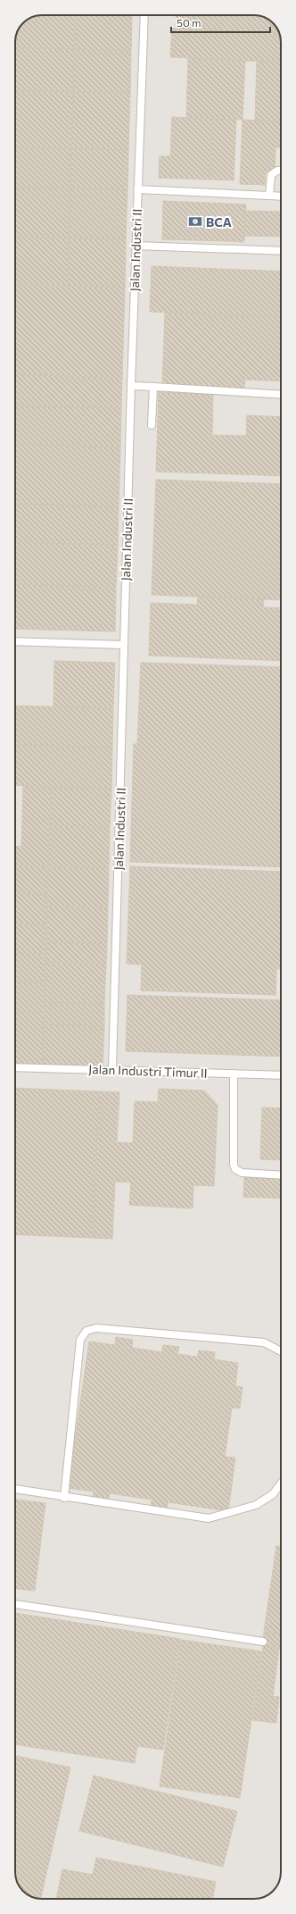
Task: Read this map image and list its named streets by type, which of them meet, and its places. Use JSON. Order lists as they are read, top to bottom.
{
  "streets": {
    "lane": ["Jalan Industri II", "Jalan Industri Timur II"]
  },
  "crossings": [
    ["Jalan Industri II", "Jalan Industri Timur II"]
  ],
  "places": {
    "bank": ["BCA"]
  },
  "scale_bar": "50 m"
}
